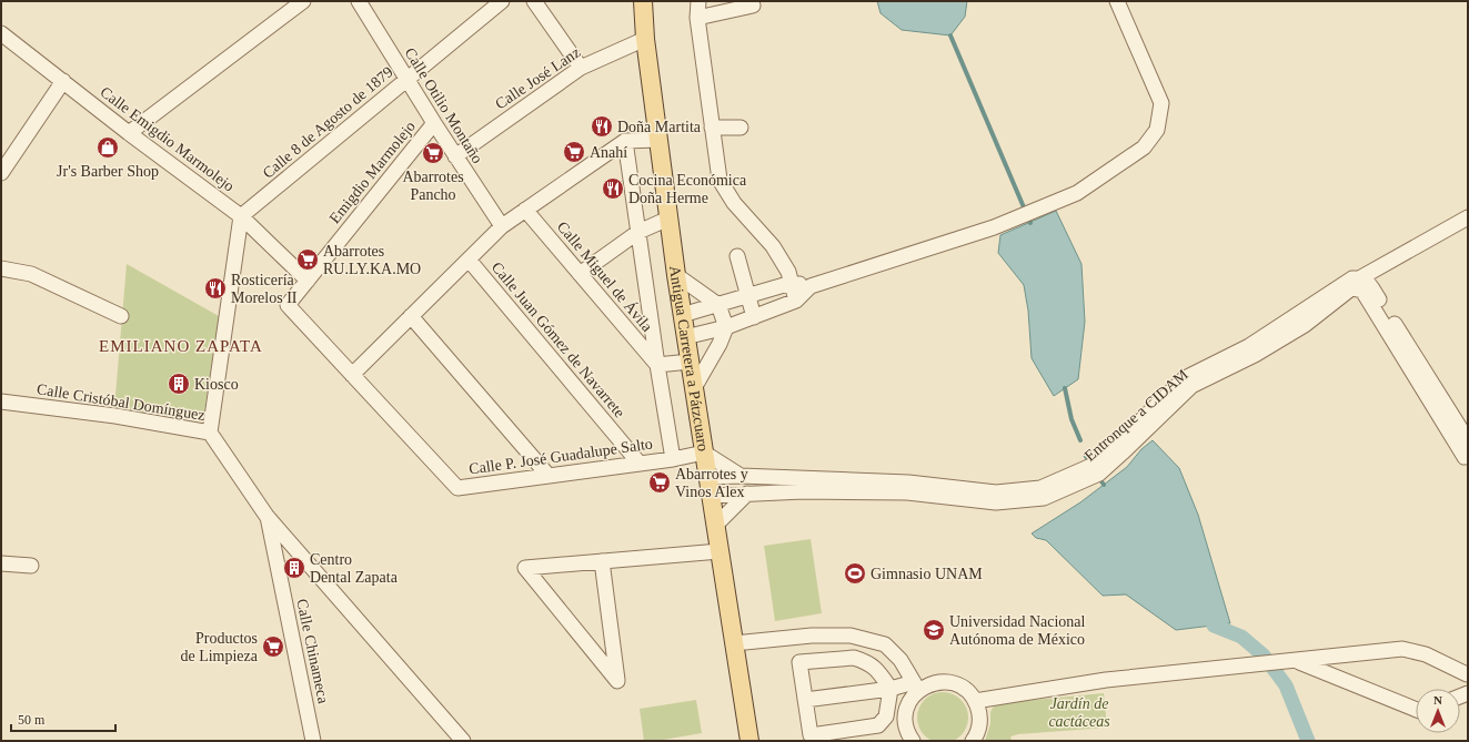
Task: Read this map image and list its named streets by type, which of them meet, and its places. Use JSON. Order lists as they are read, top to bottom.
{
  "streets": {
    "main road": ["Antigua Carretera a Pátzcuaro"],
    "street": [
      "Calle José Lanz",
      "Calle Otilio Montaño",
      "Calle 8 de Agosto de 1879",
      "Calle Emigdio Marmolejo",
      "Emigdio Marmolejo",
      "Calle Miguel de Ávila",
      "Calle Juan Gómez de Navarrete",
      "Calle Cristóbal Domínguez",
      "Entronque a CIDAM",
      "Calle P. José Guadalupe Salto",
      "Calle Chinameca"
    ]
  },
  "crossings": [
    ["Calle José Lanz", "Calle Otilio Montaño"],
    ["Calle José Lanz", "Antigua Carretera a Pátzcuaro"],
    ["Calle Otilio Montaño", "Calle 8 de Agosto de 1879"],
    ["Calle Otilio Montaño", "Emigdio Marmolejo"],
    ["Calle 8 de Agosto de 1879", "Calle Emigdio Marmolejo"],
    ["Calle Emigdio Marmolejo", "Emigdio Marmolejo"],
    ["Emigdio Marmolejo", "Calle P. José Guadalupe Salto"],
    ["Calle Juan Gómez de Navarrete", "Calle P. José Guadalupe Salto"],
    ["Antigua Carretera a Pátzcuaro", "Entronque a CIDAM"],
    ["Antigua Carretera a Pátzcuaro", "Calle P. José Guadalupe Salto"],
    ["Calle Cristóbal Domínguez", "Calle Chinameca"]
  ],
  "districts": ["EMILIANO ZAPATA"],
  "parks": ["Jardín de cactáceas"],
  "places": {
    "restaurant": ["Doña Martita", "Cocina Económica Doña Herme", "Rosticería Morelos II"],
    "shop": ["Jr's Barber Shop"],
    "supermarket": [
      "Anahí",
      "Abarrotes Pancho",
      "Abarrotes RU.LY.KA.MO",
      "Abarrotes y Vinos Alex",
      "Productos de Limpieza"
    ],
    "building": ["Kiosco", "Centro Dental Zapata"],
    "sports": ["Gimnasio UNAM"],
    "school or university": ["Universidad Nacional Autónoma de México"]
  },
  "scale_bar": "50 m",
  "north": "top"
}
